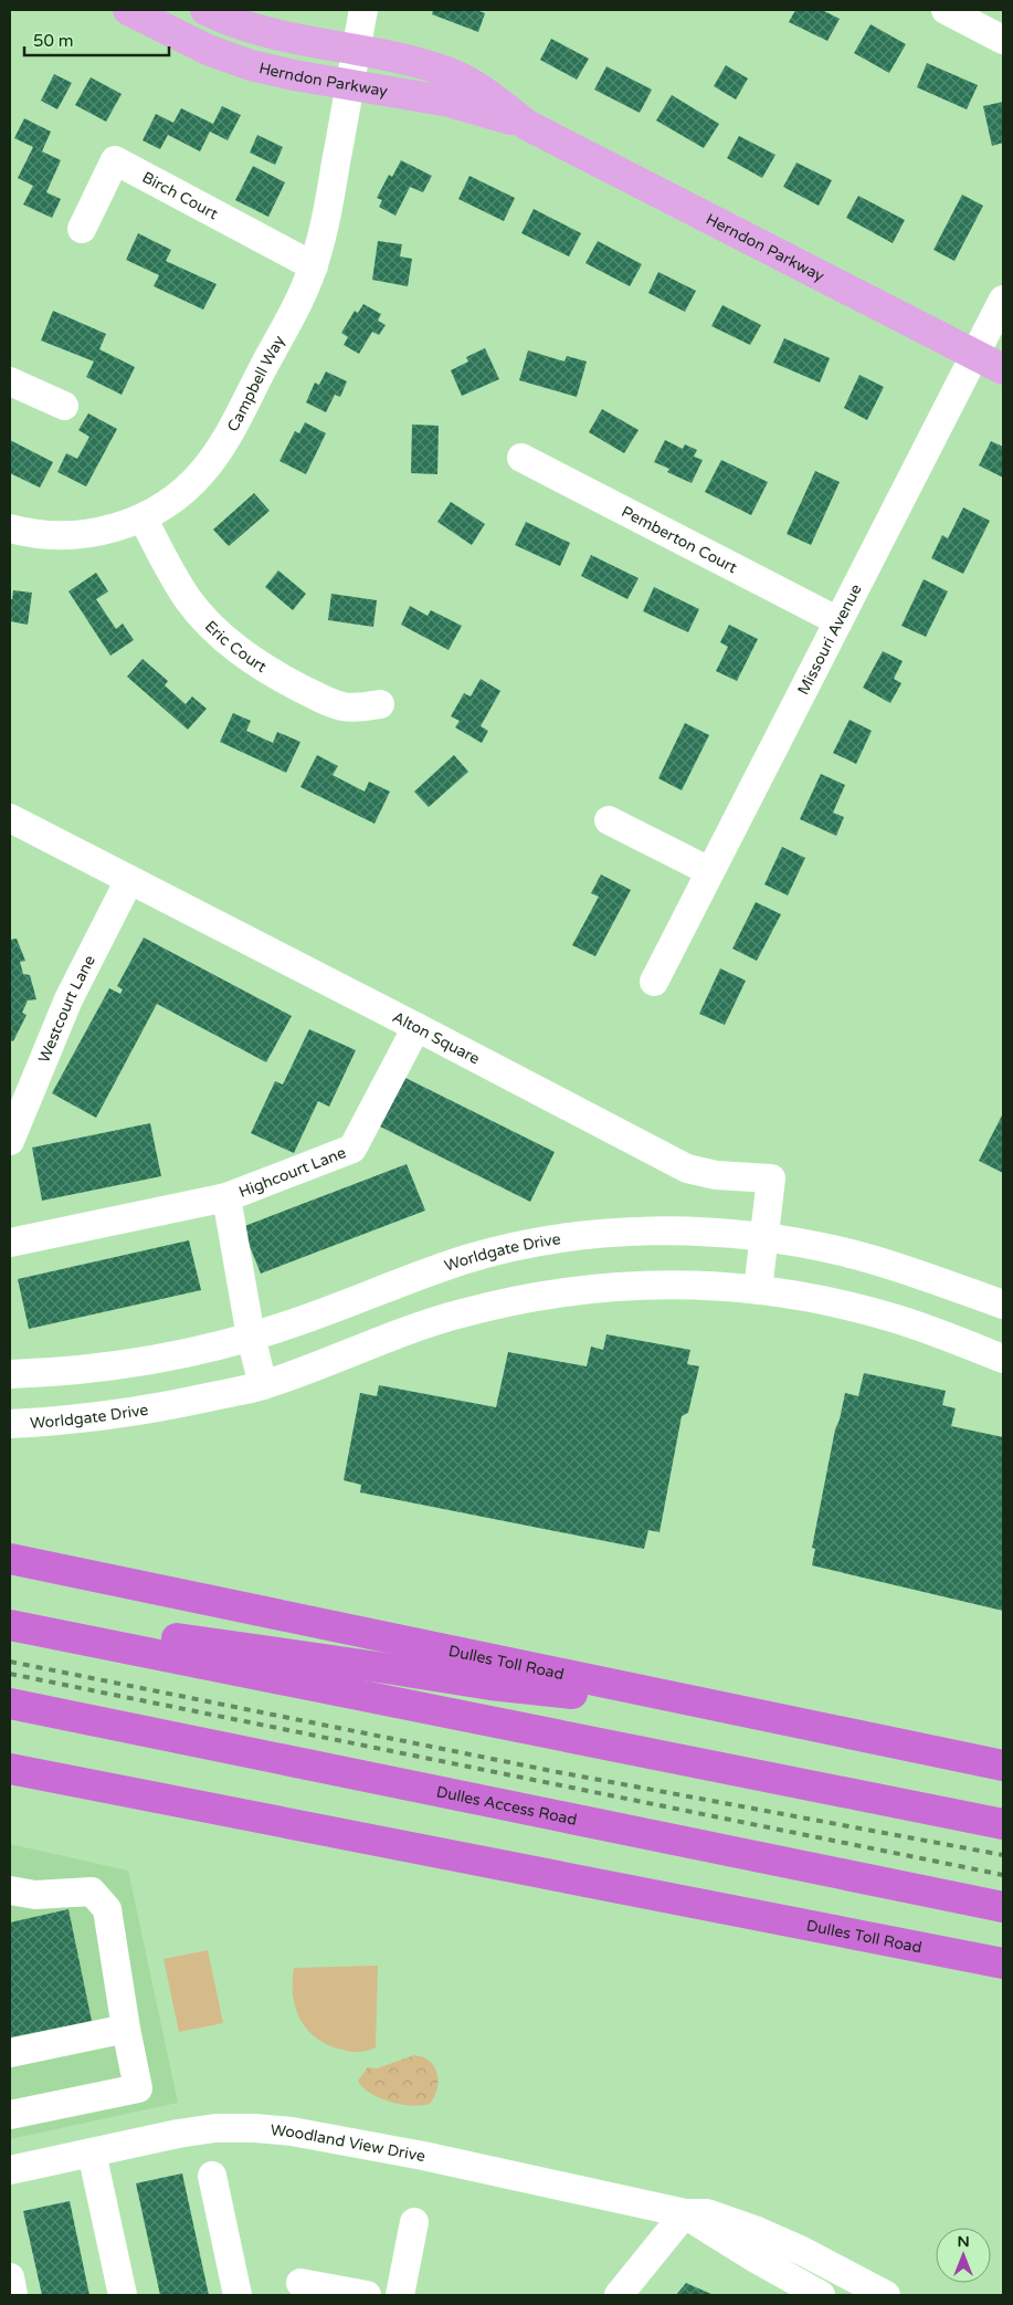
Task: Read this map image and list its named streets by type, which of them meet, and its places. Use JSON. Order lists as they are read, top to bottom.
{
  "streets": {
    "highway": ["Dulles Toll Road", "Dulles Access Road"],
    "main road": ["Herndon Parkway"],
    "street": [
      "Birch Court",
      "Campbell Way",
      "Pemberton Court",
      "Missouri Avenue",
      "Eric Court",
      "Westcourt Lane",
      "Alton Square",
      "Highcourt Lane",
      "Worldgate Drive",
      "Woodland View Drive"
    ]
  },
  "crossings": [
    ["Herndon Parkway", "Campbell Way"],
    ["Herndon Parkway", "Missouri Avenue"],
    ["Birch Court", "Campbell Way"],
    ["Campbell Way", "Eric Court"],
    ["Pemberton Court", "Missouri Avenue"],
    ["Westcourt Lane", "Alton Square"],
    ["Alton Square", "Highcourt Lane"],
    ["Alton Square", "Worldgate Drive"],
    ["Highcourt Lane", "Worldgate Drive"]
  ],
  "scale_bar": "50 m",
  "north": "top"
}
